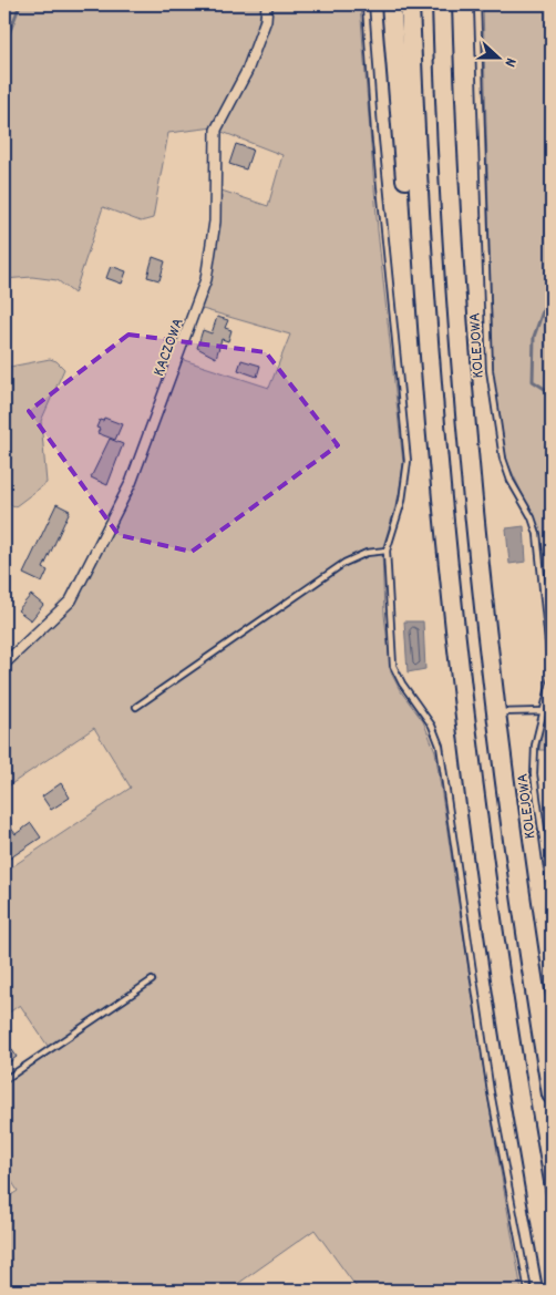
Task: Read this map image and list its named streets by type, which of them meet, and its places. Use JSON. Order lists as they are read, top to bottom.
{
  "streets": {
    "street": ["KACZOWA"],
    "lane": ["KOLEJOWA"]
  },
  "north": "right"
}
